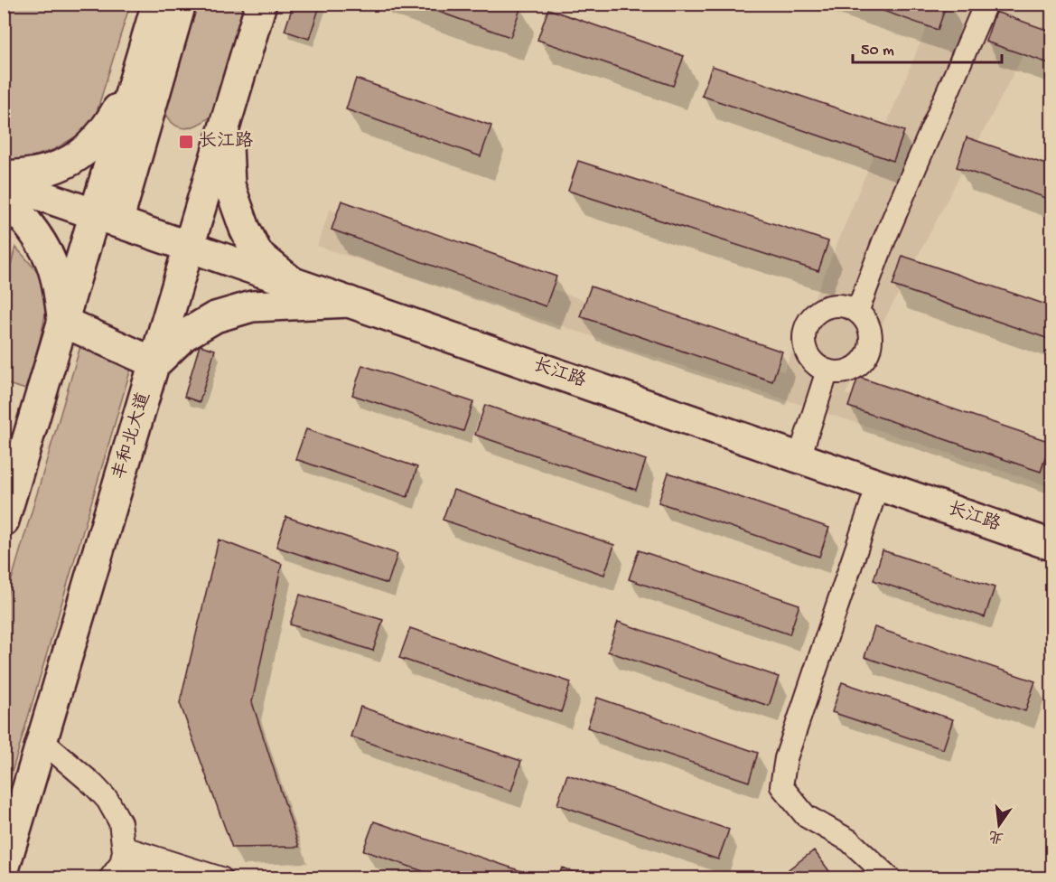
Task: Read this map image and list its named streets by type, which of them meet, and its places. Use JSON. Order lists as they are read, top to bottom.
{
  "streets": {
    "main road": ["长江路", "丰和北大道"]
  },
  "crossings": [
    ["长江路", "丰和北大道"]
  ],
  "places": {
    "transit": ["长江路"]
  },
  "scale_bar": "50 m",
  "north": "bottom"
}
